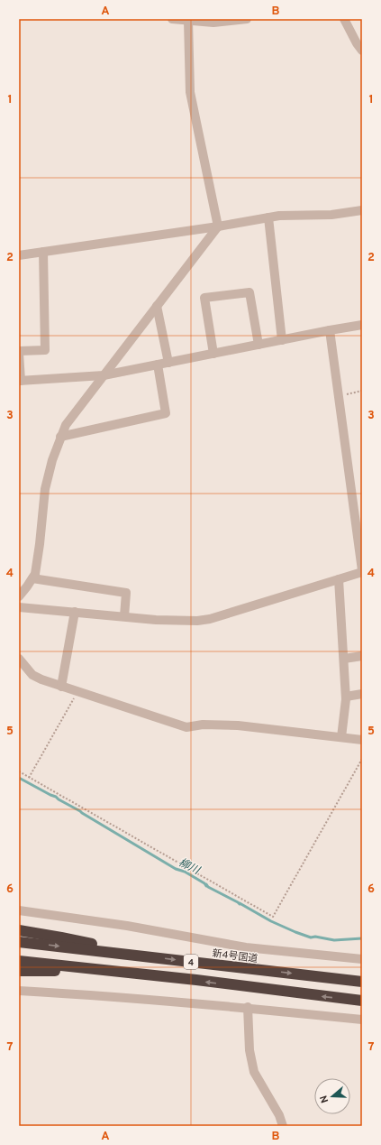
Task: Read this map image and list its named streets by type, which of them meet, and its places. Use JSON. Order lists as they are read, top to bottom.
{
  "streets": {
    "highway": ["新4号国道", "4"]
  },
  "water": ["柳川"],
  "north": "left",
  "grid": {
    "columns": ["A", "B"],
    "rows": [
      "1",
      "2",
      "3",
      "4",
      "5",
      "6",
      "7"
    ]
  }
}
